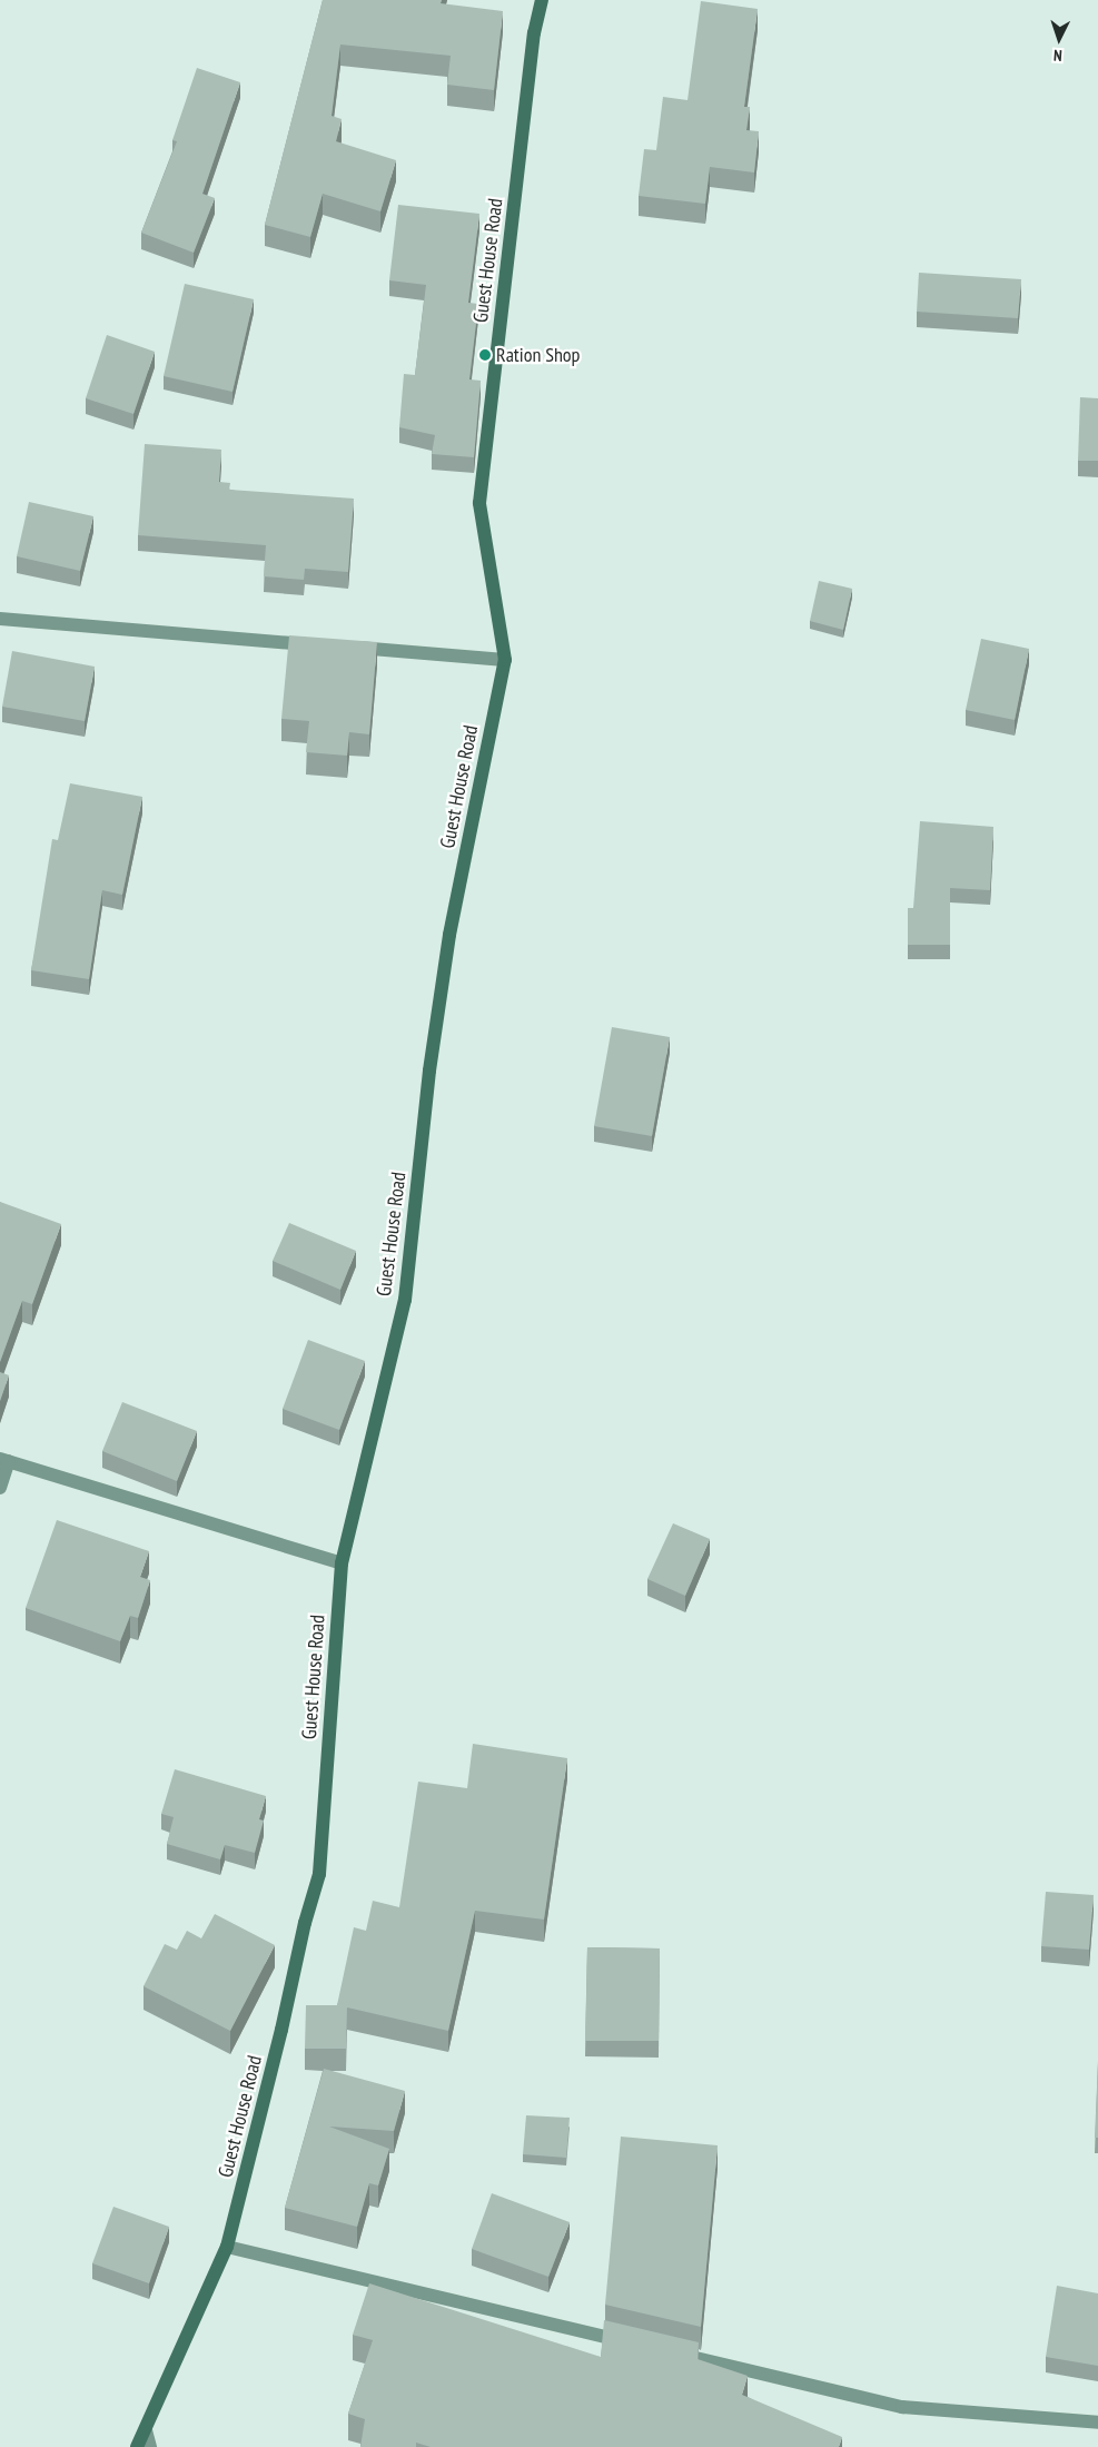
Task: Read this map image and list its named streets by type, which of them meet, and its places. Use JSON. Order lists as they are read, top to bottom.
{
  "streets": {
    "main road": ["Guest House Road"]
  },
  "places": ["Ration Shop"],
  "north": "bottom"
}
